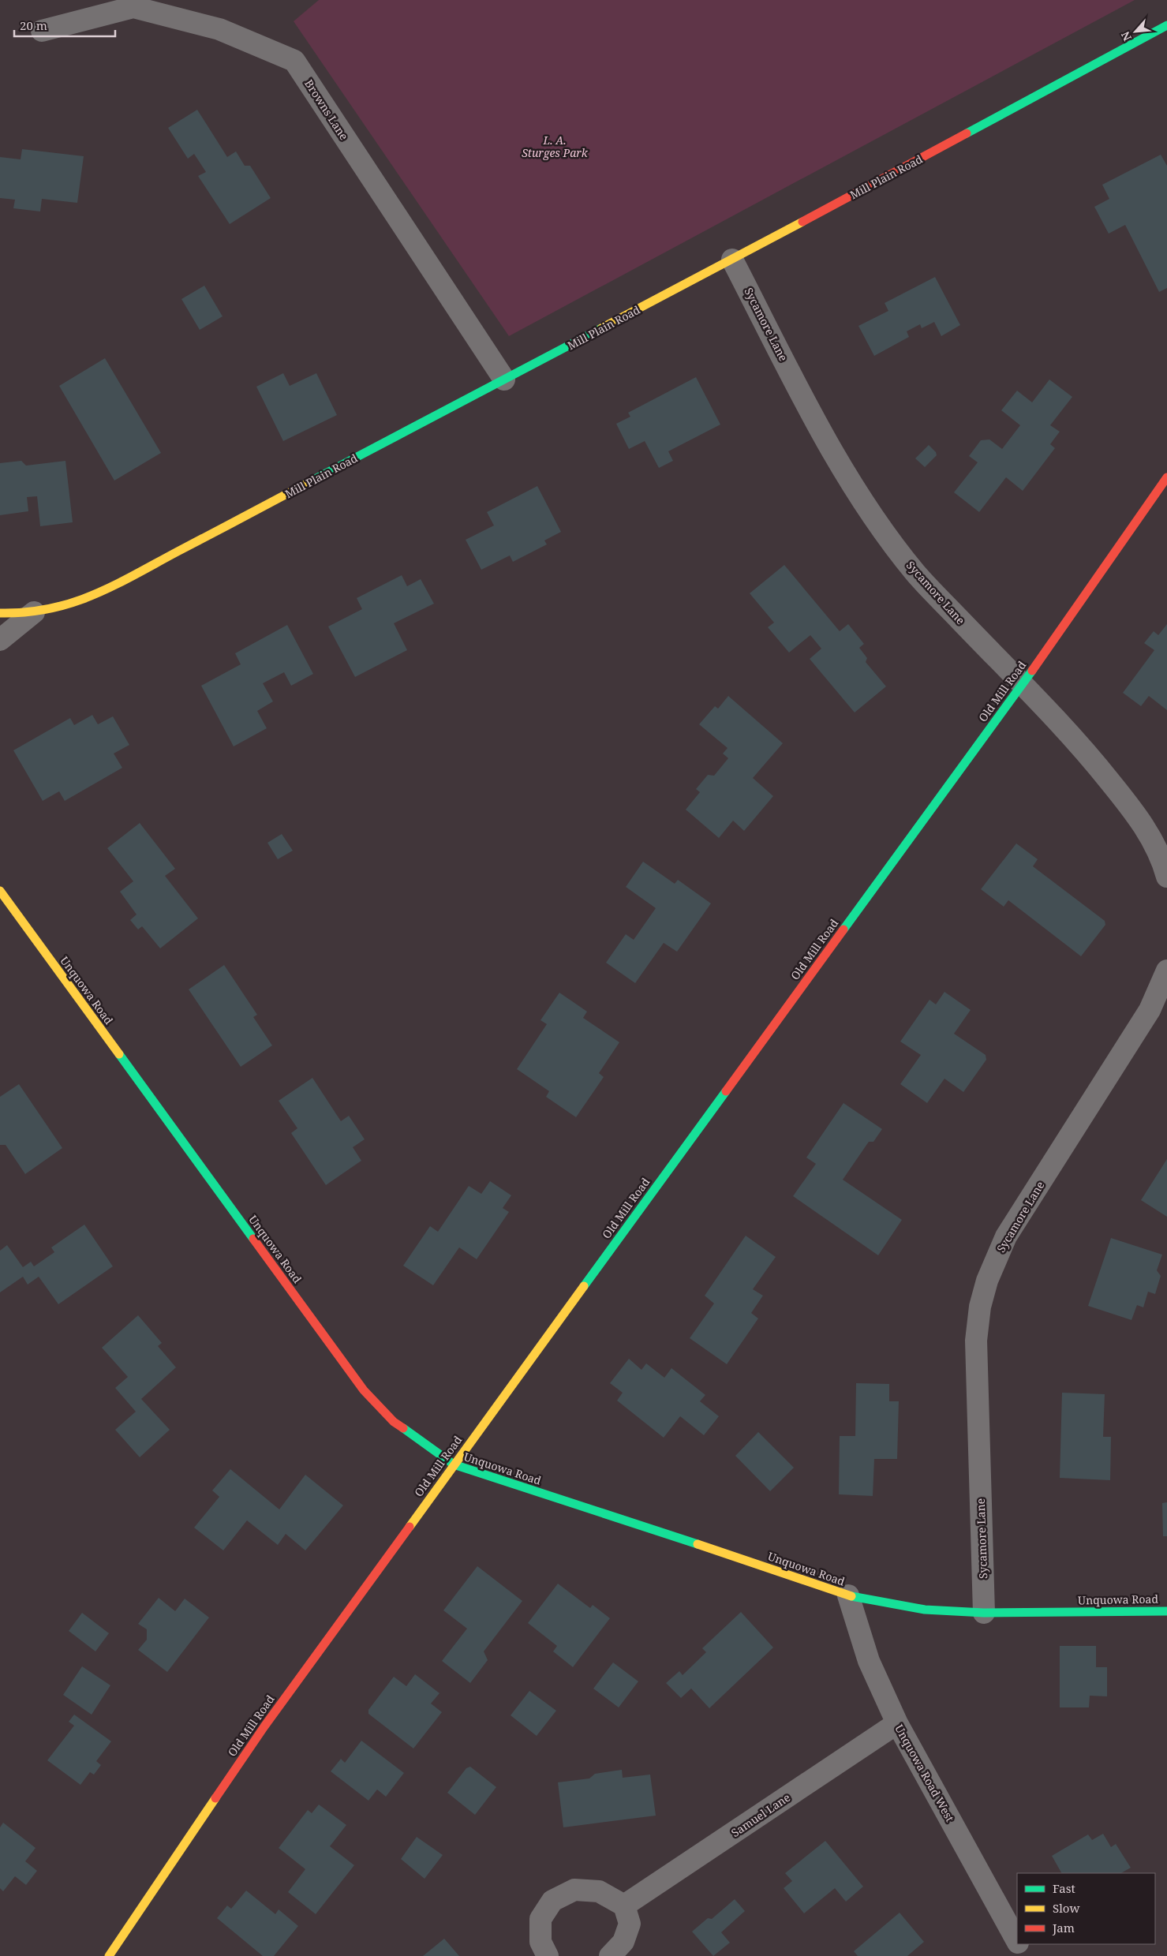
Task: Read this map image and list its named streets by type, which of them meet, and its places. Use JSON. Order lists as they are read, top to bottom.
{
  "streets": {
    "street": [
      "Browns Lane",
      "Mill Plain Road",
      "Sycamore Lane",
      "Old Mill Road",
      "Unquowa Road",
      "Unquowa Road West",
      "Samuel Lane"
    ]
  },
  "crossings": [
    ["Browns Lane", "Mill Plain Road"],
    ["Mill Plain Road", "Sycamore Lane"],
    ["Sycamore Lane", "Old Mill Road"],
    ["Sycamore Lane", "Unquowa Road"],
    ["Old Mill Road", "Unquowa Road"],
    ["Unquowa Road", "Unquowa Road West"],
    ["Unquowa Road West", "Samuel Lane"]
  ],
  "parks": ["L. A. Sturges Park"],
  "legend": ["Fast", "Slow", "Jam"],
  "scale_bar": "20 m",
  "north": "bottom left"
}
